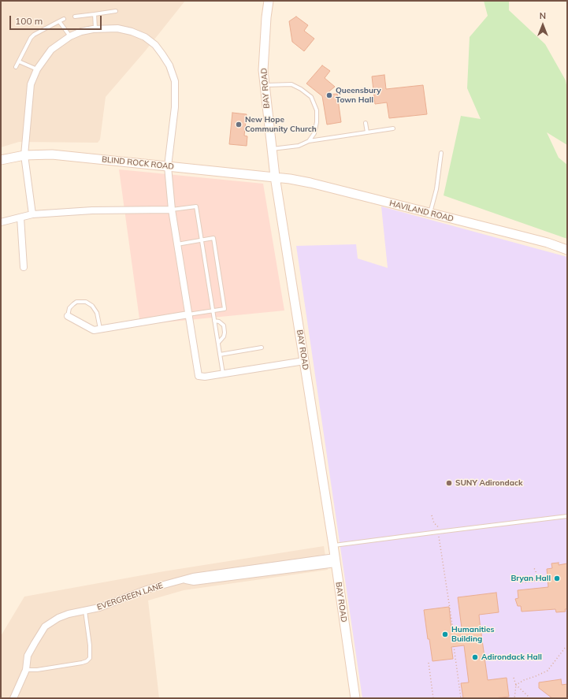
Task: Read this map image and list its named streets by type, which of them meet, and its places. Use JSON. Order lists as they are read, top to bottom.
{
  "streets": {
    "street": [
      "BAY ROAD",
      "BLIND ROCK ROAD",
      "HAVILAND ROAD",
      "EVERGREEN LANE"
    ]
  },
  "crossings": [
    ["BAY ROAD", "BLIND ROCK ROAD"],
    ["BAY ROAD", "HAVILAND ROAD"],
    ["BAY ROAD", "EVERGREEN LANE"],
    ["BLIND ROCK ROAD", "HAVILAND ROAD"]
  ],
  "places": [
    "Queensbury Town Hall",
    "New Hope Community Church",
    "SUNY Adirondack",
    "Bryan Hall",
    "Humanities Building",
    "Adirondack Hall"
  ],
  "scale_bar": "100 m",
  "north": "top"
}
